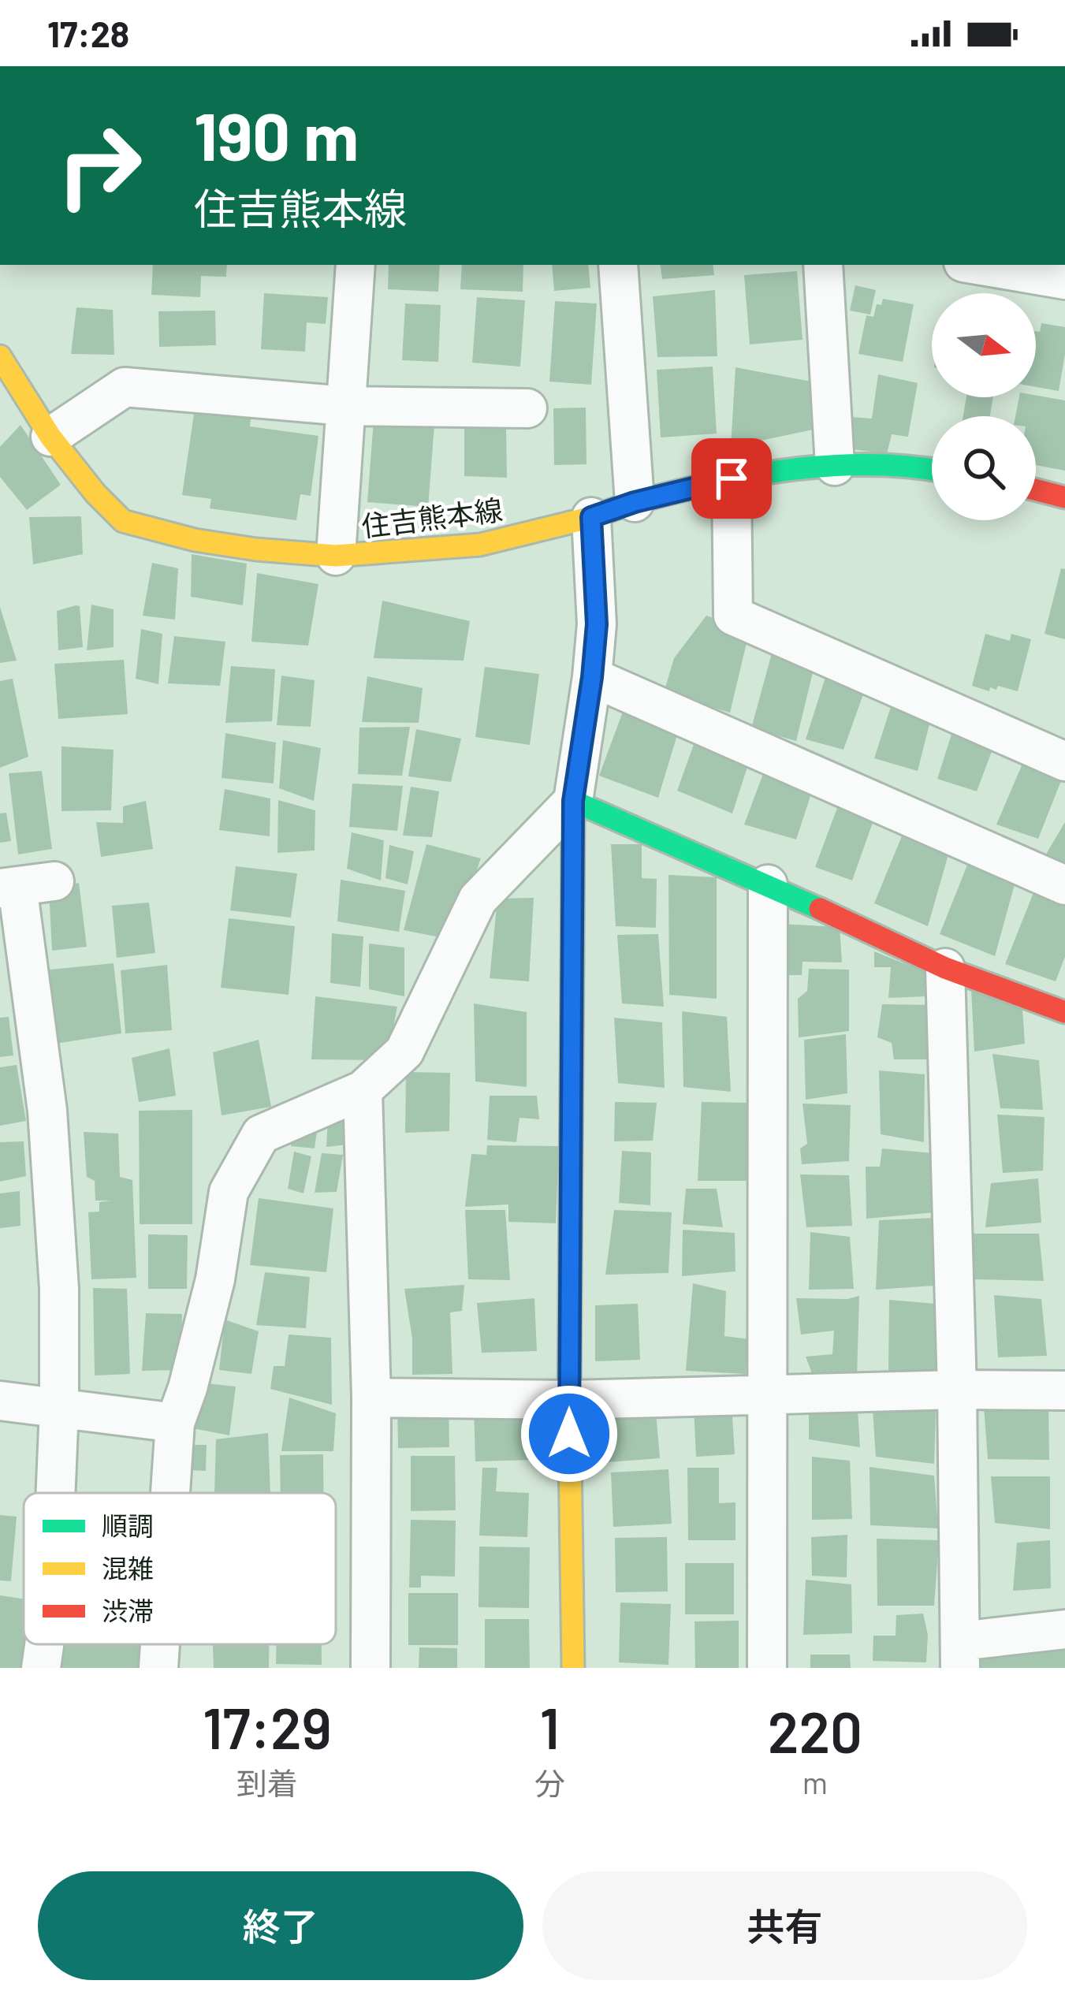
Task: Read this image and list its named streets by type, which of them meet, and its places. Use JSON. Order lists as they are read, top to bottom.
{
  "streets": {
    "street": ["住吉熊本線"]
  },
  "legend": ["順調", "混雑", "渋滞"],
  "north": "right",
  "page": {
    "status": "17:28",
    "turn": ["190 m", "住吉熊本線"],
    "eta": [
      "17:29",
      "到着",
      "1",
      "分",
      "220",
      "m"
    ],
    "buttons": ["終了", "共有"]
  }
}
